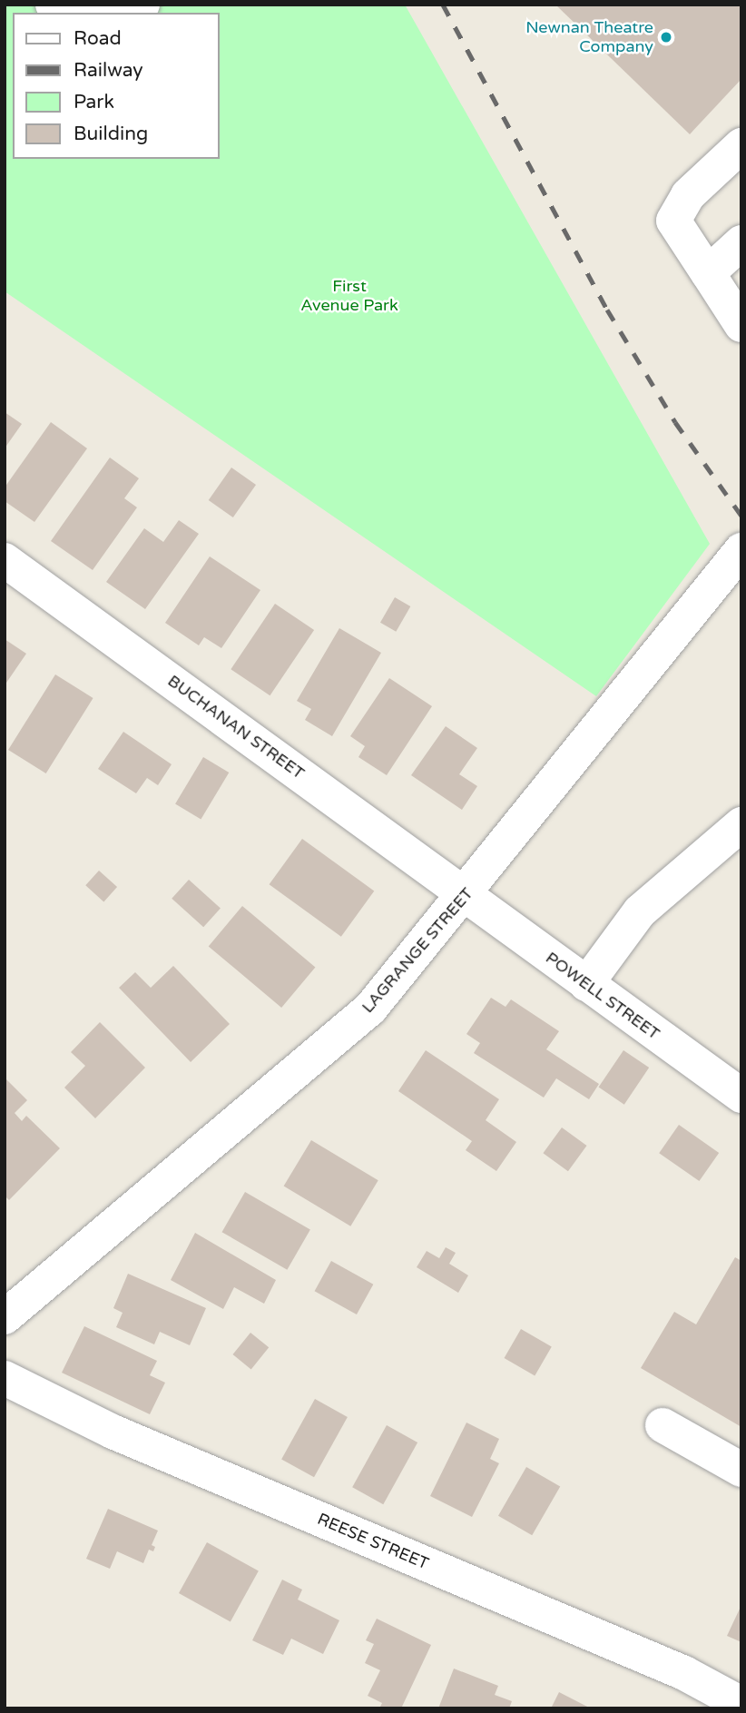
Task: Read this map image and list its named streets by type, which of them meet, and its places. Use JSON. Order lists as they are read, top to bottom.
{
  "streets": {
    "street": [
      "BUCHANAN STREET",
      "LAGRANGE STREET",
      "POWELL STREET",
      "REESE STREET"
    ]
  },
  "crossings": [
    ["BUCHANAN STREET", "LAGRANGE STREET"],
    ["BUCHANAN STREET", "POWELL STREET"],
    ["LAGRANGE STREET", "POWELL STREET"]
  ],
  "parks": ["First Avenue Park"],
  "places": ["Newnan Theatre Company"],
  "legend": [
    "Road",
    "Railway",
    "Park",
    "Building"
  ]
}
